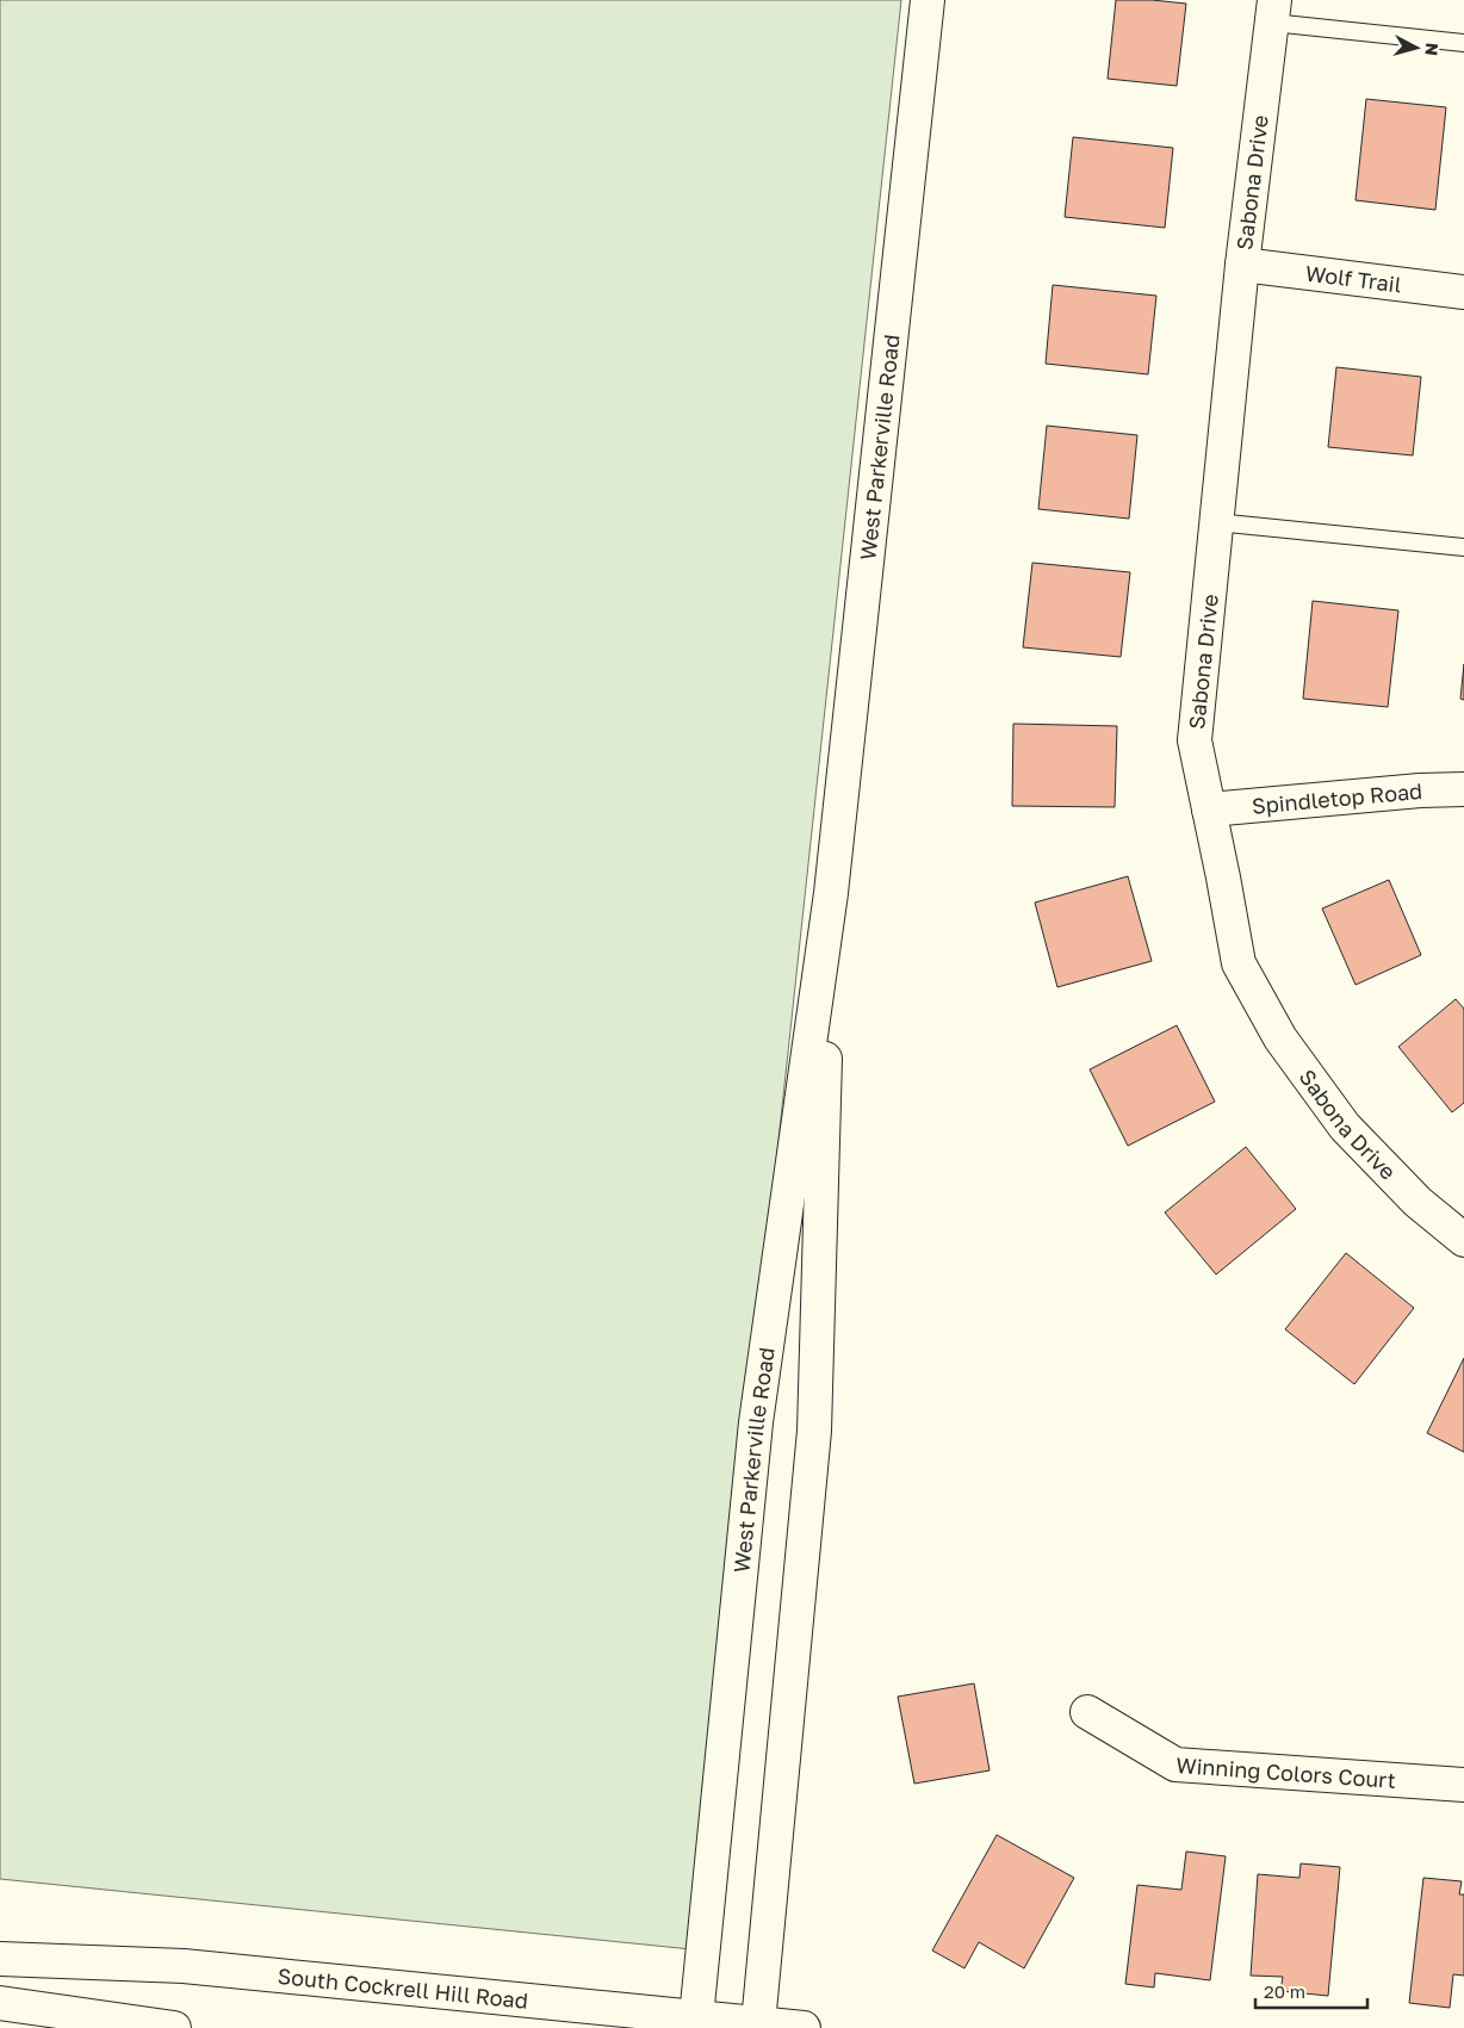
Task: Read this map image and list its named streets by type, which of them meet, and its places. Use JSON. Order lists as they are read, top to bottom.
{
  "streets": {
    "street": [
      "Sabona Drive",
      "Wolf Trail",
      "West Parkerville Road",
      "Spindletop Road",
      "Winning Colors Court",
      "South Cockrell Hill Road"
    ]
  },
  "crossings": [
    ["Sabona Drive", "Wolf Trail"],
    ["Sabona Drive", "Spindletop Road"],
    ["West Parkerville Road", "South Cockrell Hill Road"]
  ],
  "scale_bar": "20 m",
  "north": "right"
}
